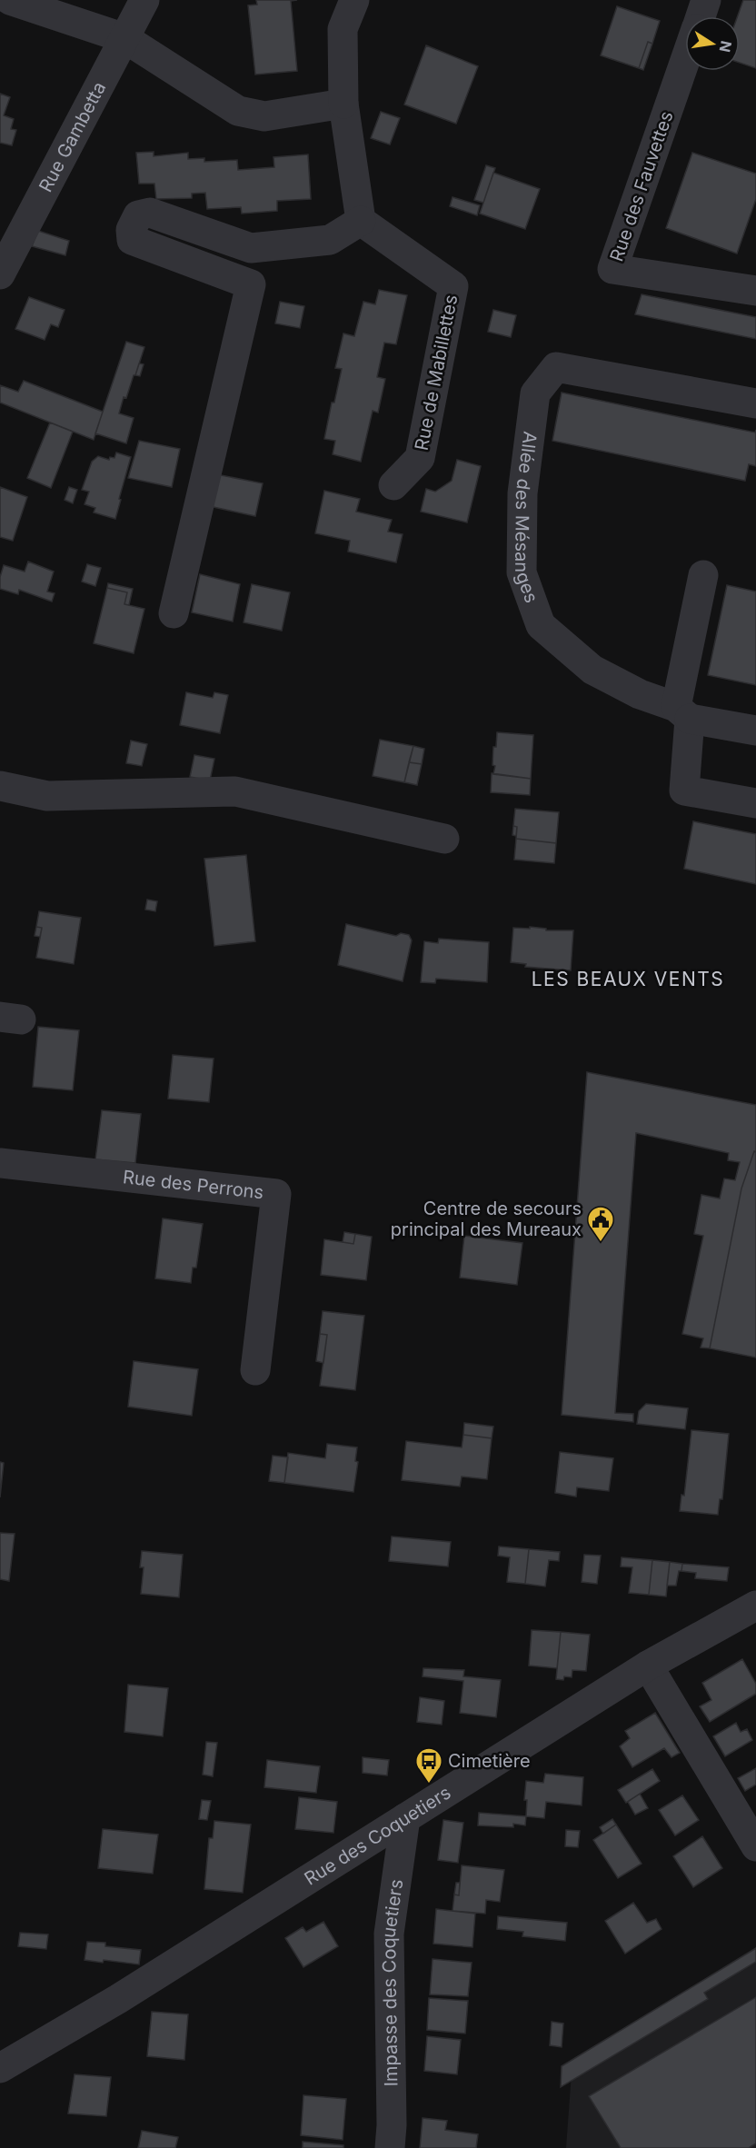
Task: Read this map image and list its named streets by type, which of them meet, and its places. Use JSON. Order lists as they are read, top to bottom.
{
  "streets": {
    "street": [
      "Rue Gambetta",
      "Rue des Fauvettes",
      "Rue de Mabillettes",
      "Allée des Mésanges",
      "Rue des Perrons",
      "Rue des Coquetiers",
      "Impasse des Coquetiers"
    ]
  },
  "crossings": [
    ["Rue des Coquetiers", "Impasse des Coquetiers"]
  ],
  "districts": ["LES BEAUX VENTS"],
  "places": {
    "public building": ["Centre de secours principal des Mureaux"],
    "bus stop": ["Cimetière"]
  },
  "north": "right"
}
